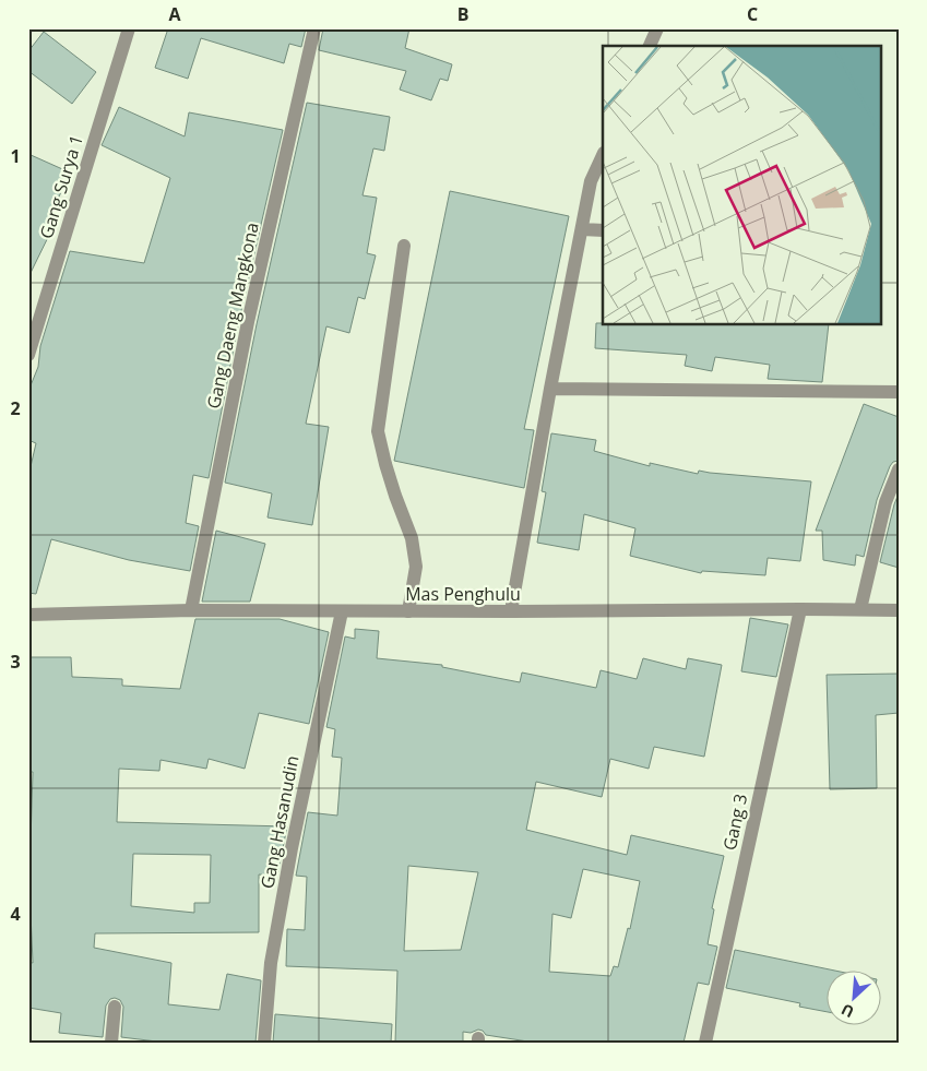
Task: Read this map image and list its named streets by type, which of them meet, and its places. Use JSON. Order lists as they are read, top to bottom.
{
  "streets": {
    "street": [
      "Gang Surya 1",
      "Gang Daeng Mangkona",
      "Mas Penghulu",
      "Gang Hasanudin",
      "Gang 3"
    ]
  },
  "crossings": [
    ["Gang Daeng Mangkona", "Mas Penghulu"],
    ["Mas Penghulu", "Gang Hasanudin"],
    ["Mas Penghulu", "Gang 3"]
  ],
  "north": "bottom left",
  "grid": {
    "columns": ["A", "B", "C"],
    "rows": [
      "1",
      "2",
      "3",
      "4"
    ]
  }
}
